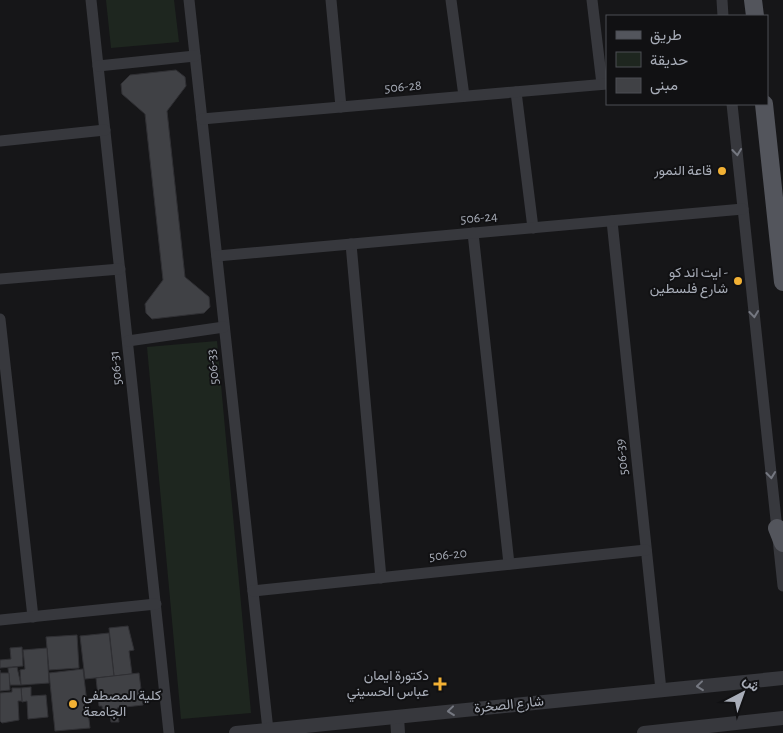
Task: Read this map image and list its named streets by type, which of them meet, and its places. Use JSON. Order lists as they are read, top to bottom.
{
  "streets": {
    "street": [
      "506-28",
      "506-24",
      "506-33",
      "506-31",
      "506-39",
      "506-20",
      "شارع الصخرة"
    ]
  },
  "crossings": [
    ["506-28", "506-33"],
    ["506-24", "506-33"],
    ["506-24", "506-39"],
    ["506-33", "506-20"],
    ["506-33", "شارع الصخرة"],
    ["506-39", "506-20"],
    ["506-39", "شارع الصخرة"]
  ],
  "places": {
    "other": ["قاعة النمور", "ايت اند كو - شارع فلسطين", "كلية المصطفى الجامعة"],
    "health": ["دكتورة ايمان عباس الحسيني"]
  },
  "legend": ["طريق", "حديقة", "مبنى"],
  "north": "top right"
}
